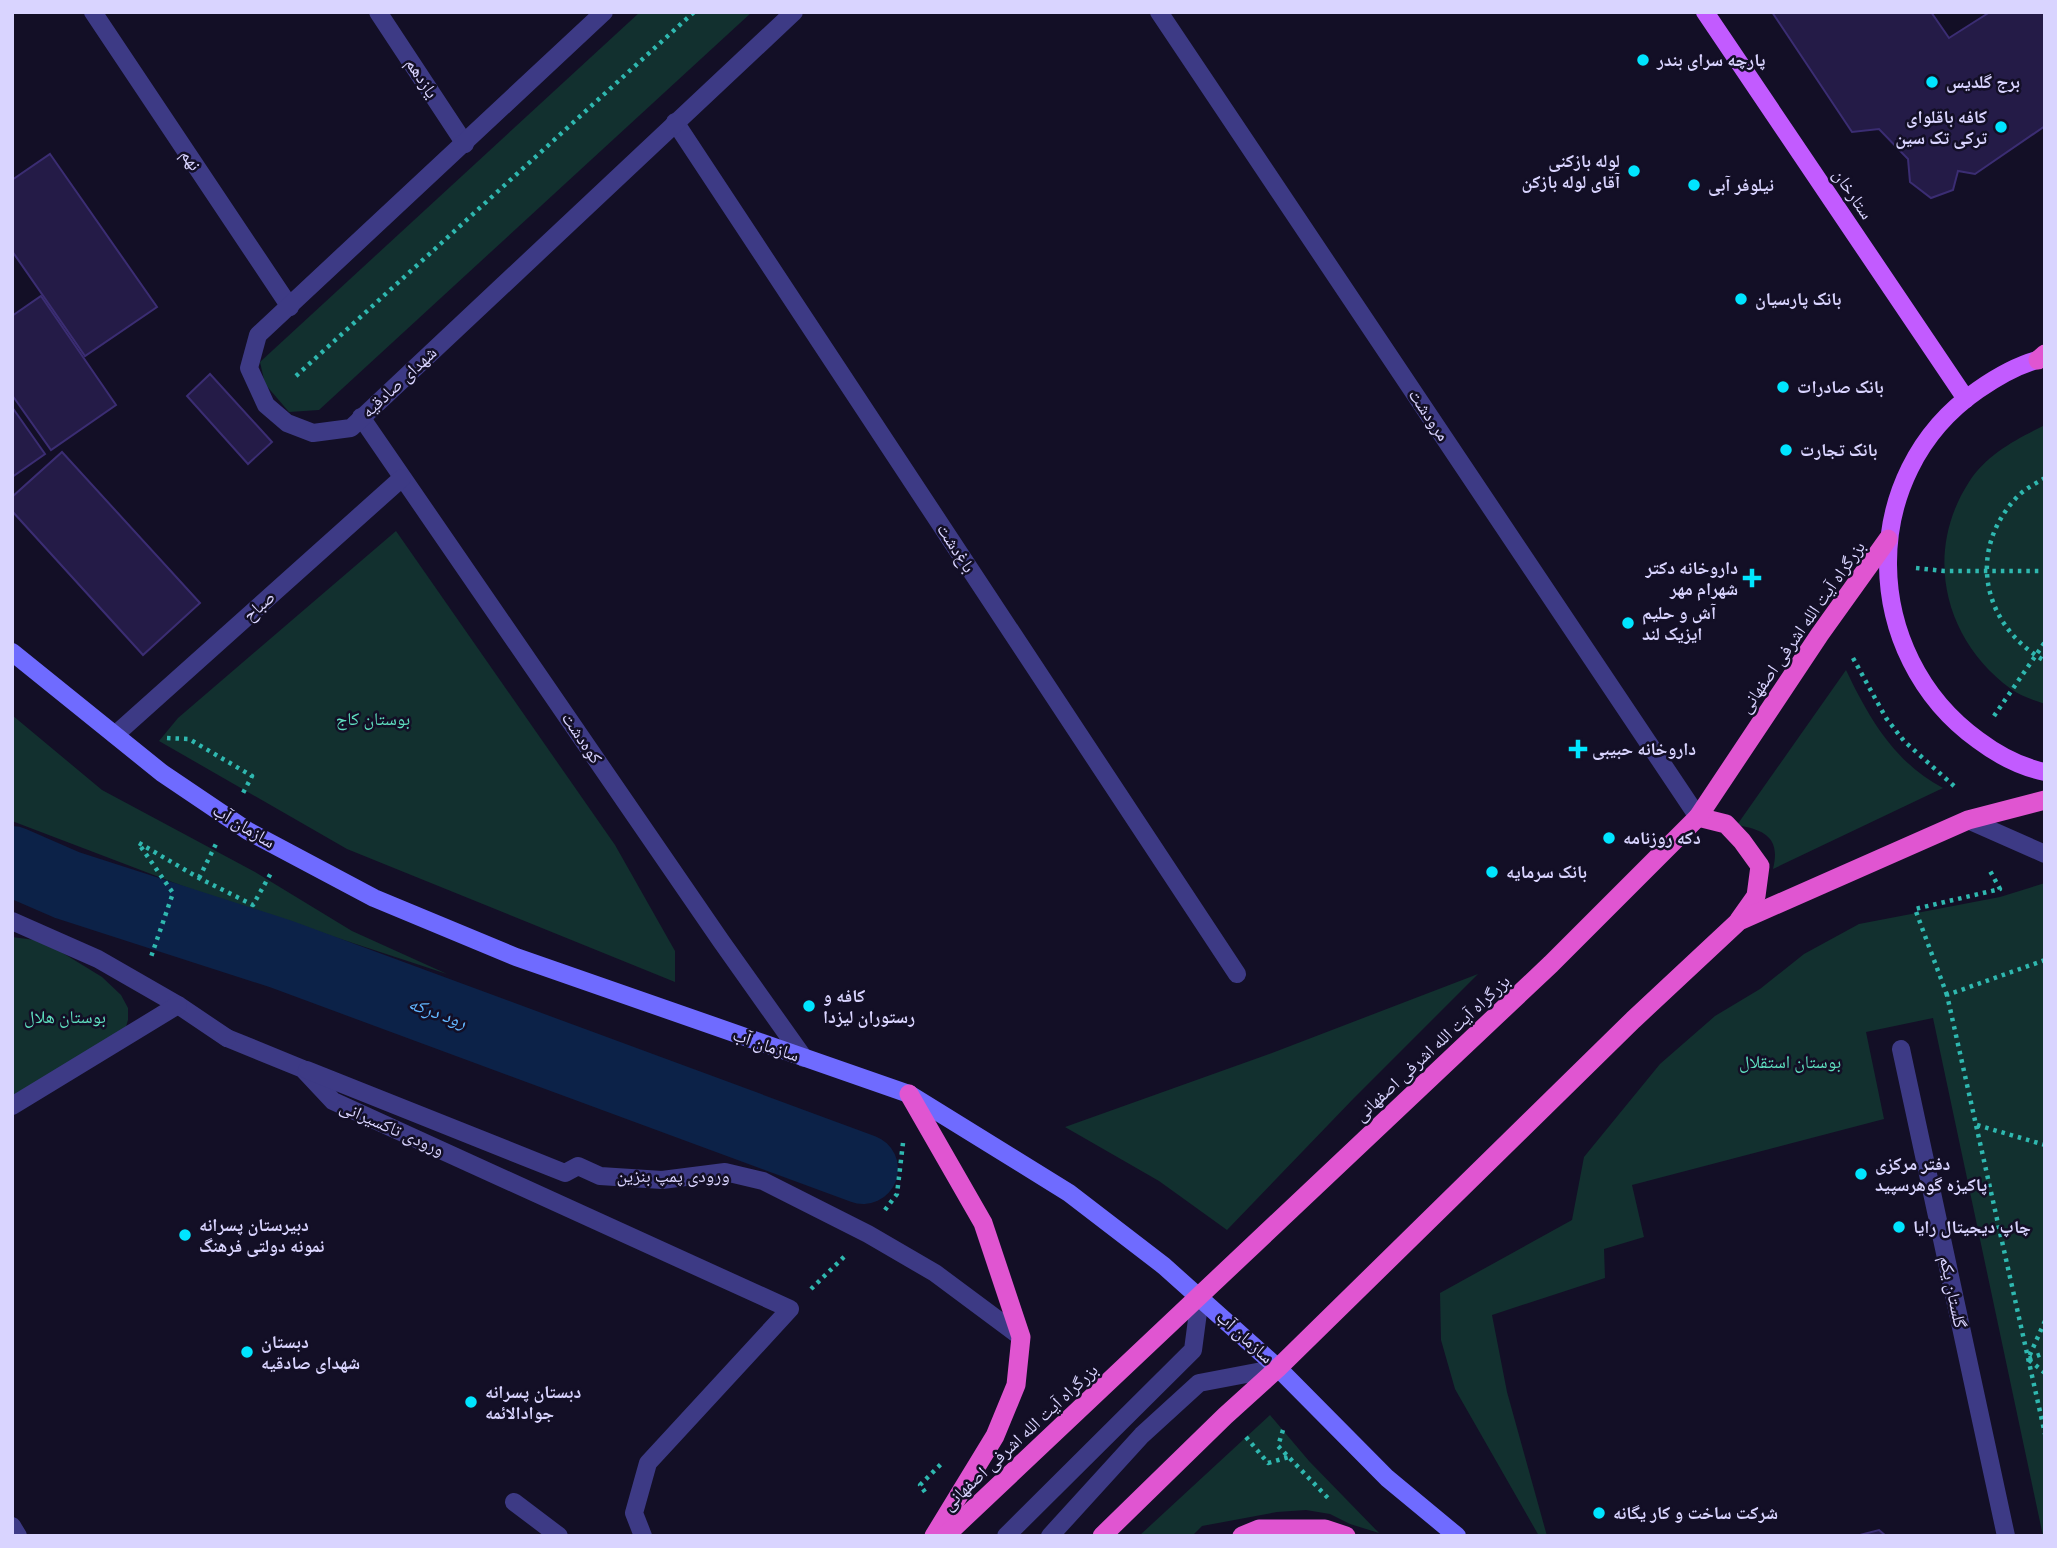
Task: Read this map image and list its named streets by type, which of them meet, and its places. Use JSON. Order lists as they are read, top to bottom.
{
  "streets": {
    "highway": ["بزرگراه آیت الله اشرفی اصفهانی"],
    "main road": ["ستارخان", "سازمان آب"],
    "street": [
      "یازدهم",
      "نهم",
      "شهدای صادقیه",
      "مرودشت",
      "باغ‌دشت",
      "صباح",
      "کوه‌دشت",
      "ورودی تاکسیرانی",
      "ورودی پمپ بنزین",
      "گلستان یکم"
    ]
  },
  "crossings": [
    ["یازدهم", "شهدای صادقیه"],
    ["نهم", "شهدای صادقیه"],
    ["شهدای صادقیه", "باغ‌دشت"],
    ["شهدای صادقیه", "کوه‌دشت"],
    ["مرودشت", "بزرگراه آیت الله اشرفی اصفهانی"],
    ["صباح", "کوه‌دشت"],
    ["صباح", "سازمان آب"],
    ["بزرگراه آیت الله اشرفی اصفهانی", "سازمان آب"],
    ["کوه‌دشت", "سازمان آب"],
    ["ورودی تاکسیرانی", "ورودی پمپ بنزین"]
  ],
  "water": ["رود درکه"],
  "parks": ["بوستان کاج", "بوستان هلال", "بوستان استقلال"],
  "places": {
    "other": [
      "پارچه سرای بندر",
      "برج گلدیس",
      "کافه باقلوای ترکی تک سین",
      "لوله بازکنی آقای لوله بازکن",
      "نیلوفر آبى",
      "بانک پارسیان",
      "بانک صادرات",
      "بانک تجارت",
      "آش و حلیم ایزیک لند",
      "دکه روزنامه",
      "بانک سرمایه",
      "کافه و رستوران لیزدا",
      "دفتر مرکزی پاکیزه گوهرسپید",
      "چاپ دیجیتال رایا",
      "دبيرستان پسرانه نمونه دولتی فرهنگ",
      "دبستان شهدای صادقیه",
      "دبستان پسرانه جوادالائمه",
      "شرکت ساخت و کار یگانه"
    ],
    "health": ["داروخانه دکتر شهرام مهر", "داروخانه حبیبی"]
  }
}
